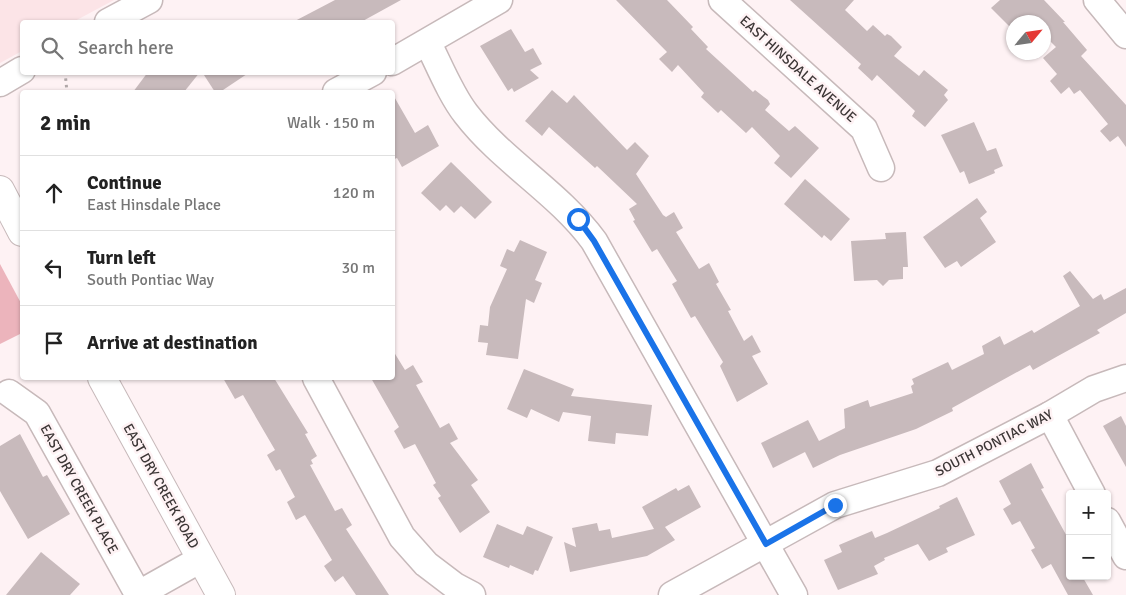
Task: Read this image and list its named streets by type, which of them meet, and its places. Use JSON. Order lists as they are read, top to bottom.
{
  "streets": {
    "main road": ["EAST DRY CREEK ROAD"],
    "street": ["EAST HINSDALE AVENUE", "SOUTH PONTIAC WAY", "EAST DRY CREEK PLACE"]
  },
  "north": "top right",
  "page": {
    "search": "Search here",
    "heading": ["2 min", "Walk · 150 m"],
    "list": [
      ["Continue", "East Hinsdale Place", "120 m"],
      ["Turn left", "South Pontiac Way", "30 m"],
      "Arrive at destination"
    ],
    "map_buttons": ["+", "−"]
  }
}
